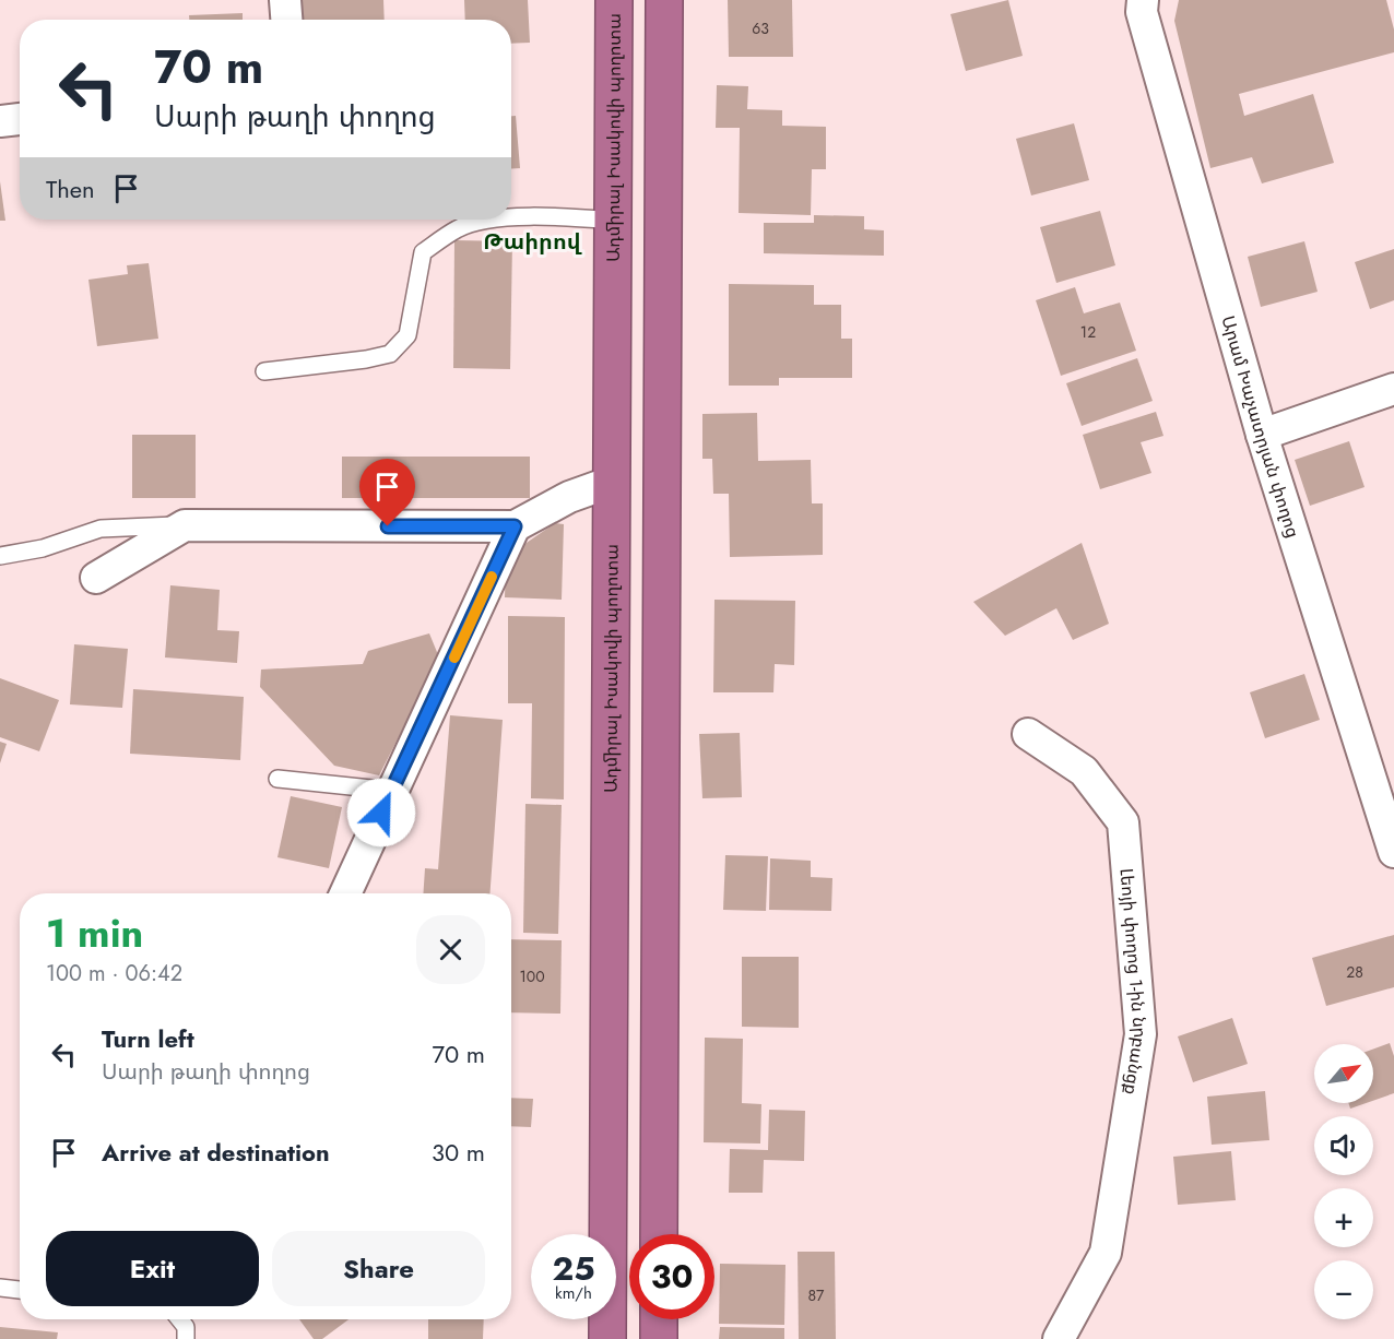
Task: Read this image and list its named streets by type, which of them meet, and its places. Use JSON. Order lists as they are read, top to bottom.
{
  "streets": {
    "highway": ["Ադմիրալ Իսակովի պողոտա"],
    "street": ["Արամ Խաչատրյան փողոց", "Լեոյի փողոց 1-ին նրբանցք"]
  },
  "districts": ["Թաիրով"],
  "house_numbers": [
    "63",
    "12",
    "28",
    "100",
    "87"
  ],
  "north": "top right",
  "page": {
    "turn": ["70 m", "Սարի թաղի փողոց"],
    "then": "Then",
    "heading": ["1 min", "100 m · 06:42"],
    "list": [
      {
        "name": "Turn left",
        "note": "Սարի թաղի փողոց",
        "value": "70 m"
      },
      {
        "name": "Arrive at destination",
        "value": "30 m"
      }
    ],
    "map_buttons": ["+", "−"],
    "buttons": ["Exit", "Share"],
    "speed": "25 km/h",
    "limit": "30"
  }
}
